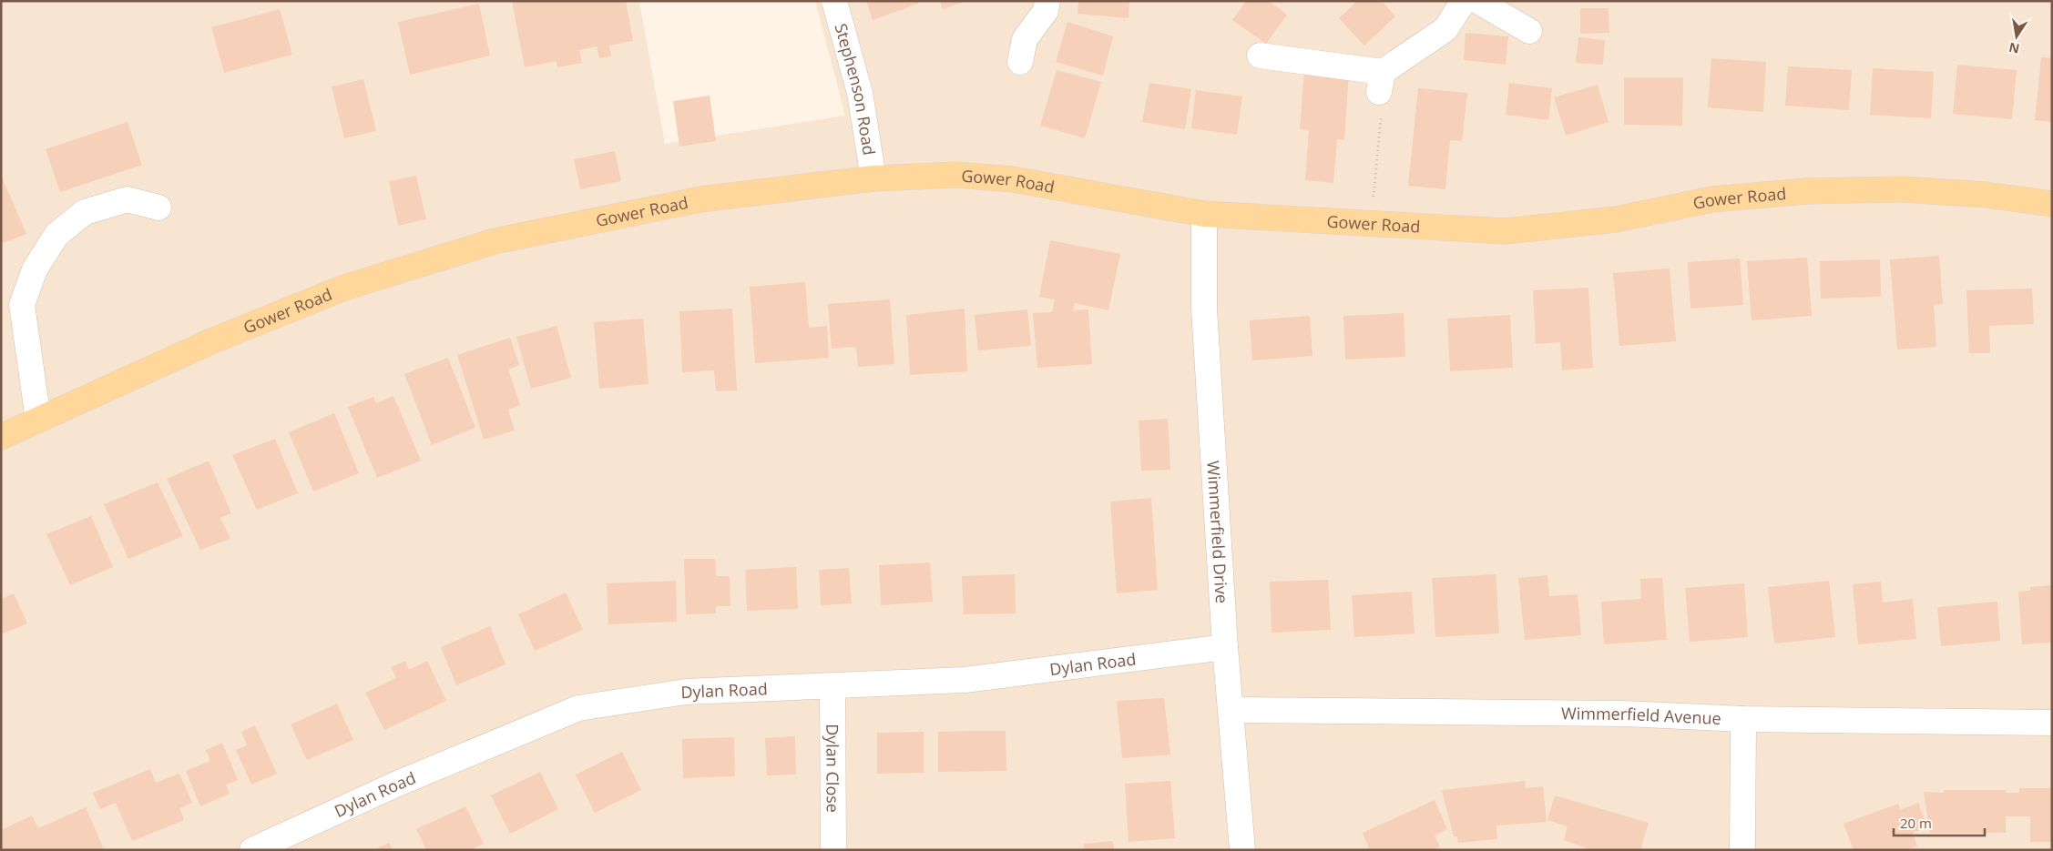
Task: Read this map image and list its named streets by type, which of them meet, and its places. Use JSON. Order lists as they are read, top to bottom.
{
  "streets": {
    "main road": ["Gower Road"],
    "street": [
      "Stephenson Road",
      "Wimmerfield Drive",
      "Dylan Road",
      "Wimmerfield Avenue",
      "Dylan Close"
    ]
  },
  "crossings": [
    ["Stephenson Road", "Gower Road"],
    ["Gower Road", "Wimmerfield Drive"],
    ["Wimmerfield Drive", "Dylan Road"],
    ["Wimmerfield Drive", "Wimmerfield Avenue"],
    ["Dylan Road", "Dylan Close"]
  ],
  "scale_bar": "20 m",
  "north": "bottom"
}
